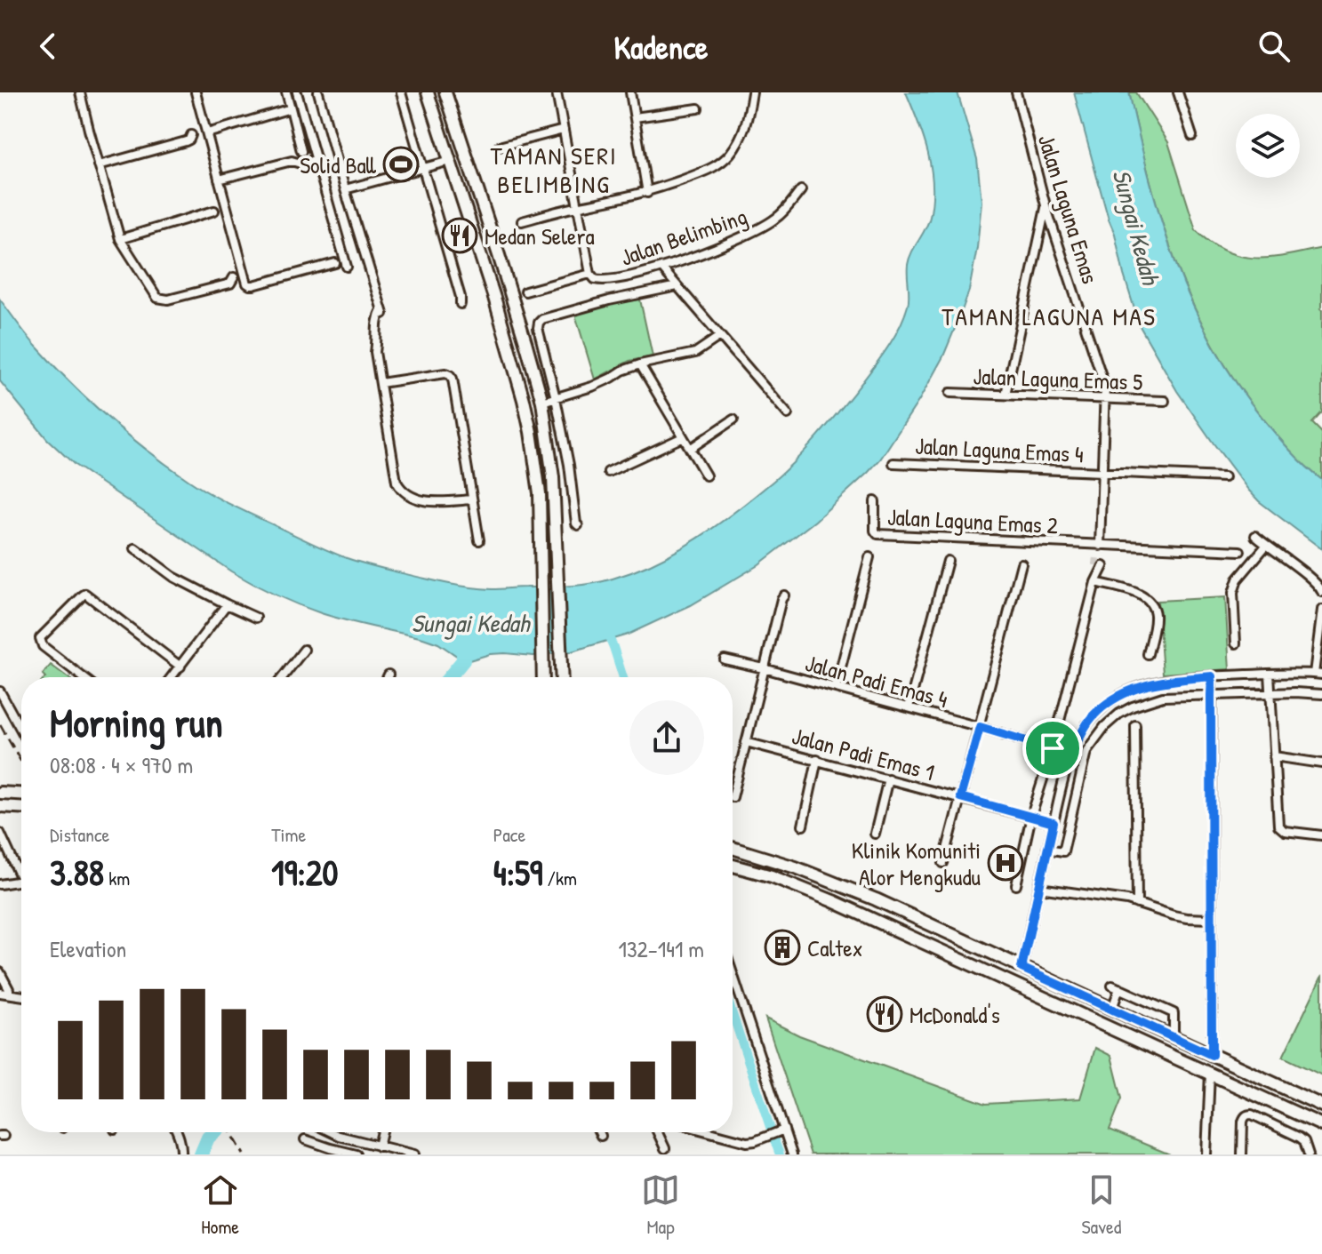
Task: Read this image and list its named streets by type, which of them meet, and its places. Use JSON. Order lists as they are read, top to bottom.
{
  "streets": {
    "street": [
      "Jalan Laguna Emas",
      "Jalan Belimbing",
      "Jalan Laguna Emas 5",
      "Jalan Laguna Emas 4",
      "Jalan Laguna Emas 2",
      "Jalan Padi Emas 4",
      "Jalan Padi Emas 1"
    ]
  },
  "crossings": [
    ["Jalan Laguna Emas", "Jalan Laguna Emas 5"],
    ["Jalan Laguna Emas", "Jalan Laguna Emas 4"],
    ["Jalan Laguna Emas", "Jalan Laguna Emas 2"]
  ],
  "districts": ["TAMAN SERI BELIMBING", "TAMAN LAGUNA MAS"],
  "water": ["Sungai Kedah"],
  "places": {
    "sports": ["Solid Ball"],
    "restaurant": ["Medan Selera", "McDonald's"],
    "hospital": ["Klinik Komuniti Alor Mengkudu"],
    "building": ["Caltex"]
  },
  "page": {
    "header": "Kadence",
    "heading": ["Morning run", "08:08 · 4 × 970 m"],
    "stats": [
      ["Distance", "3.88 km"],
      ["Time", "19:20"],
      ["Pace", "4:59 /km"]
    ],
    "chart": ["Elevation", "132–141 m"],
    "tabs": ["Home", "Map", "Saved"]
  }
}
